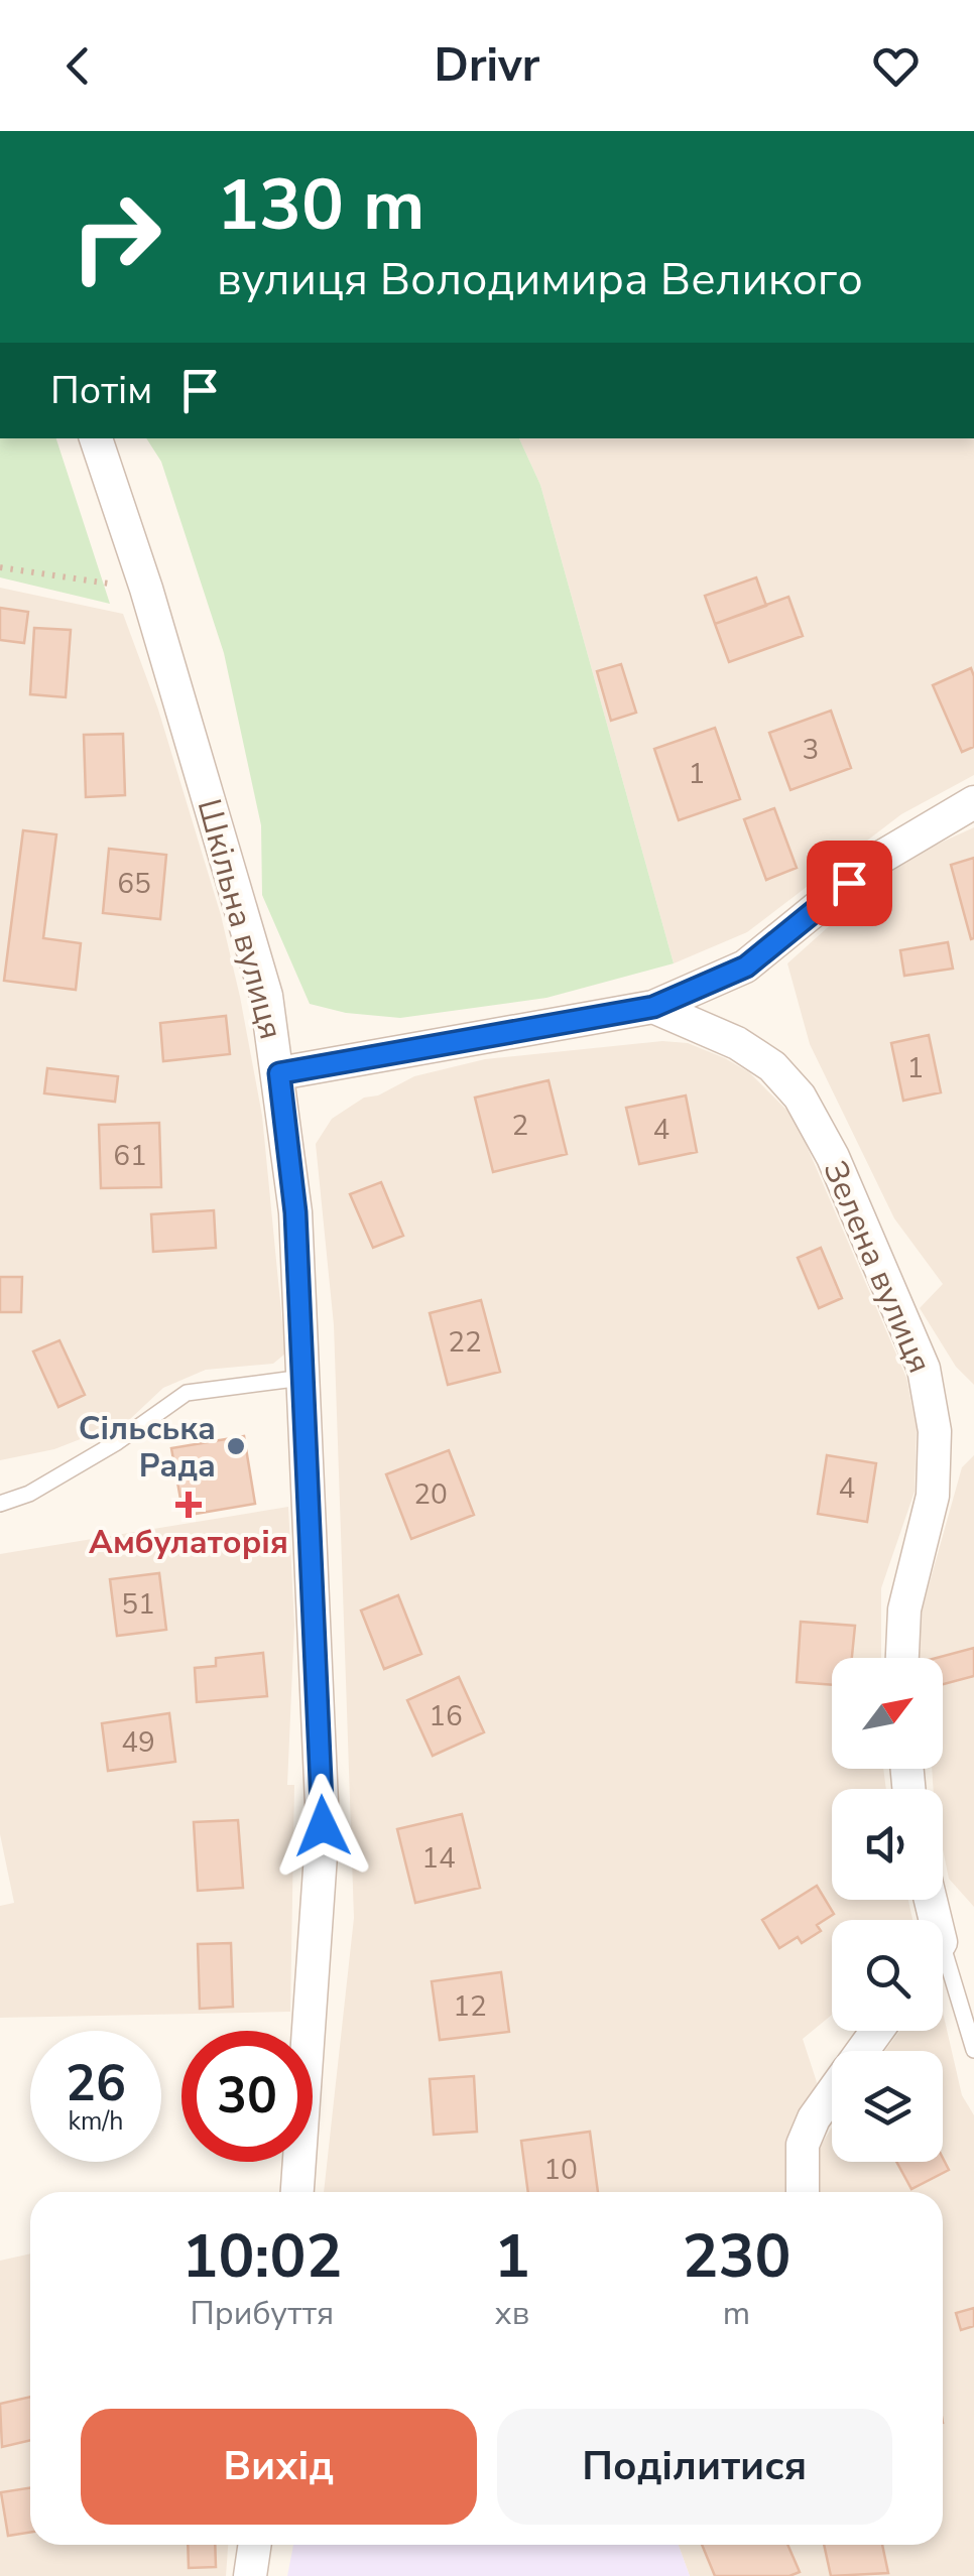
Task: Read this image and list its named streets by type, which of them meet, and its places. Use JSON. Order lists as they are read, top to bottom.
{
  "streets": {
    "street": ["Шкільна вулиця", "Зелена вулиця"]
  },
  "places": {
    "other": ["Сільська Рада"],
    "health": ["Амбулаторія"]
  },
  "house_numbers": [
    "3",
    "1",
    "65",
    "1",
    "2",
    "4",
    "61",
    "22",
    "4",
    "20",
    "51",
    "16",
    "49",
    "14",
    "12",
    "10"
  ],
  "north": "top right",
  "page": {
    "header": "Drivr",
    "turn": ["130 m", "вулиця Володимира Великого"],
    "then": "Потім",
    "speed": "26 km/h",
    "limit": "30",
    "eta": [
      "10:02",
      "Прибуття",
      "1",
      "хв",
      "230",
      "m"
    ],
    "buttons": ["Вихід", "Поділитися"]
  }
}
